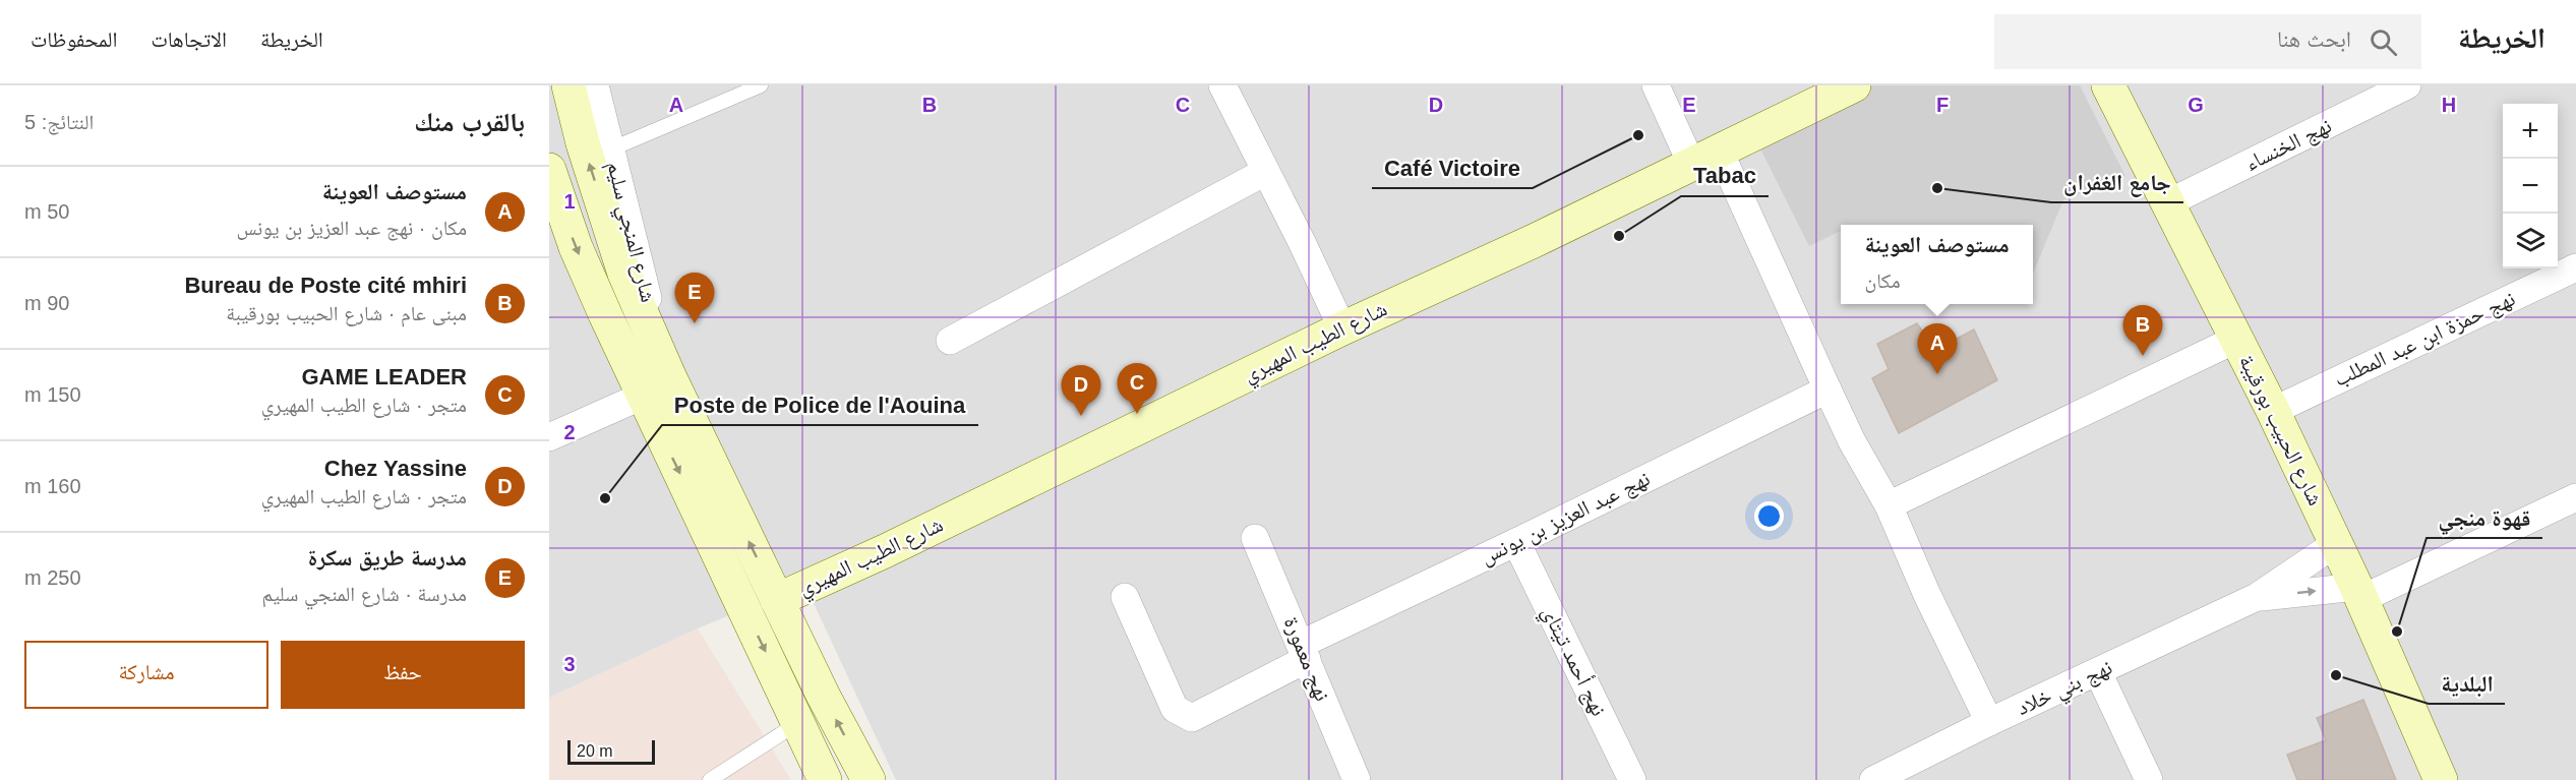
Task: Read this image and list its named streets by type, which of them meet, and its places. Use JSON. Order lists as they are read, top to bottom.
{
  "streets": {
    "street": [
      "نهج الخنساء",
      "شارع المنجي سليم",
      "نهج حمزة ابن عبد المطلب",
      "شارع الطيب المهيري",
      "شارع الحبيب بورقيبة",
      "نهج عبد العزيز بن يونس",
      "نهج معمورة",
      "نهج أحمد تيتاي",
      "نهج بني خلاد"
    ]
  },
  "crossings": [
    ["نهج الخنساء", "شارع الحبيب بورقيبة"],
    ["نهج حمزة ابن عبد المطلب", "شارع الحبيب بورقيبة"],
    ["شارع الحبيب بورقيبة", "نهج بني خلاد"],
    ["نهج عبد العزيز بن يونس", "نهج معمورة"],
    ["نهج عبد العزيز بن يونس", "نهج أحمد تيتاي"]
  ],
  "places": [
    "Café Victoire",
    "جامع الغفران",
    "Tabac",
    "Poste de Police de l'Aouina",
    "قهوة منجي",
    "البلدية"
  ],
  "scale_bar": "20 m",
  "page": {
    "header": "الخريطة",
    "search": "ابحث هنا",
    "nav": ["الخريطة", "الاتجاهات", "المحفوظات"],
    "heading": ["بالقرب منك", "النتائج: 5"],
    "map_buttons": ["+", "−"],
    "list": [
      {
        "mark": "A",
        "name": "مستوصف العوينة",
        "note": "مكان · نهج عبد العزيز بن يونس",
        "value": "50 m"
      },
      {
        "mark": "B",
        "name": "Bureau de Poste cité mhiri",
        "note": "مبنى عام · شارع الحبيب بورقيبة",
        "value": "90 m"
      },
      {
        "mark": "C",
        "name": "GAME LEADER",
        "note": "متجر · شارع الطيب المهيري",
        "value": "150 m"
      },
      {
        "mark": "D",
        "name": "Chez Yassine",
        "note": "متجر · شارع الطيب المهيري",
        "value": "160 m"
      },
      {
        "mark": "E",
        "name": "مدرسة طريق سكرة",
        "note": "مدرسة · شارع المنجي سليم",
        "value": "250 m"
      }
    ],
    "popup": ["مستوصف العوينة", "مكان"],
    "pins": [
      "E",
      "B",
      "A",
      "C",
      "D"
    ],
    "buttons": ["حفظ", "مشاركة"],
    "scale": "20 m"
  },
  "grid": {
    "columns": [
      "A",
      "B",
      "C",
      "D",
      "E",
      "F",
      "G",
      "H"
    ],
    "rows": ["1", "2", "3"]
  }
}
